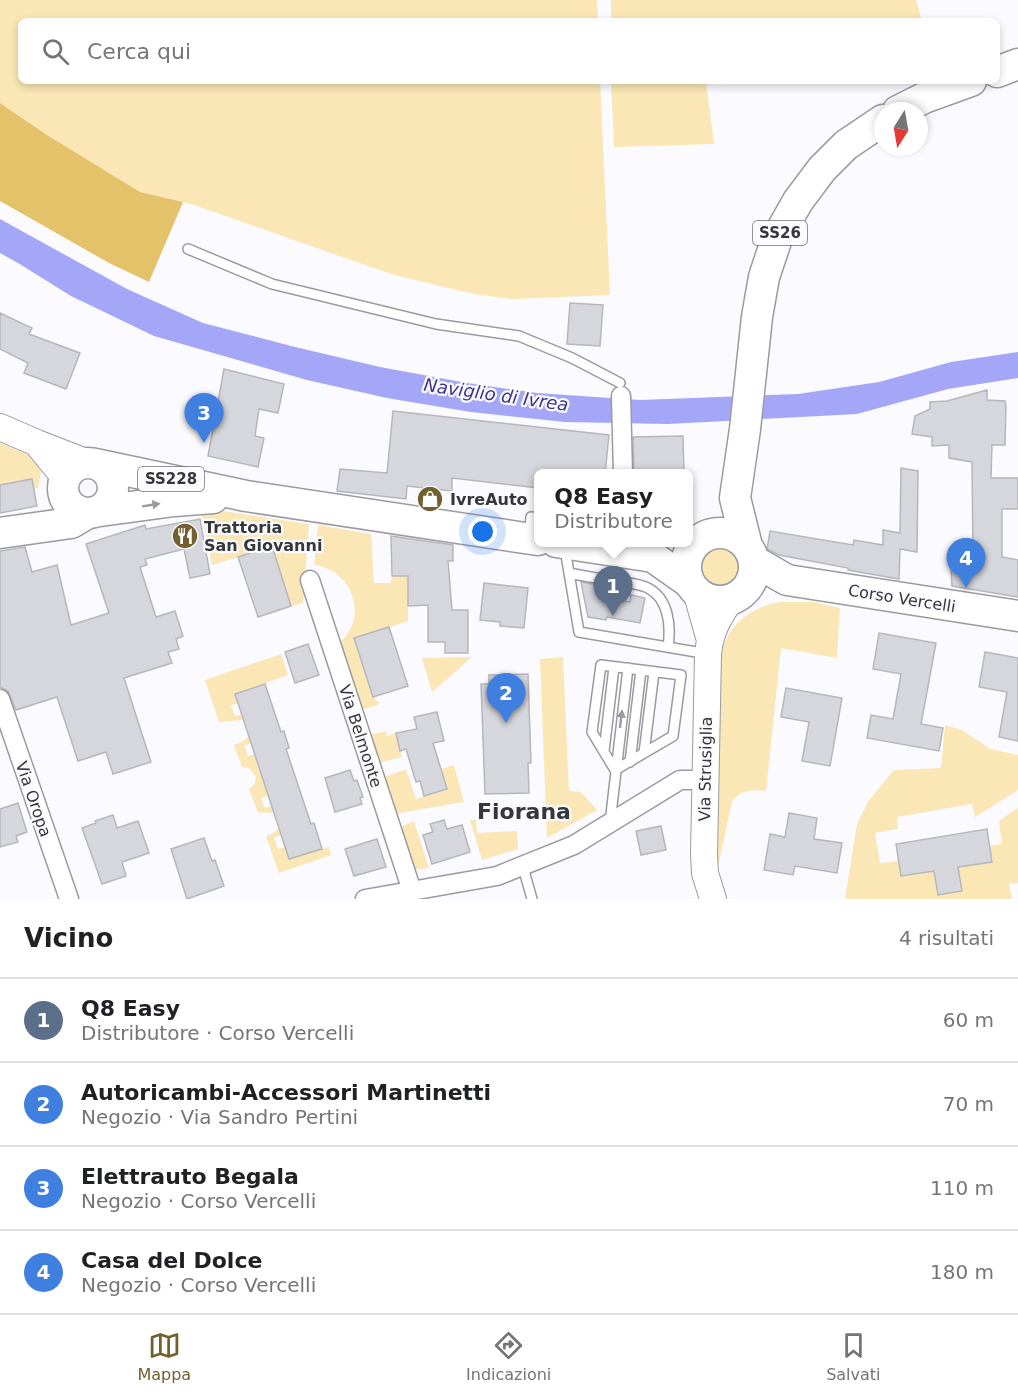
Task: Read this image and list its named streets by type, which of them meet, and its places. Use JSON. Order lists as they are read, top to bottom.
{
  "streets": {
    "main road": [
      "SS26",
      "SS228",
      "Corso Vercelli",
      "Via Strusiglia"
    ],
    "street": ["Via Belmonte", "Via Oropa"]
  },
  "crossings": [
    ["SS26", "SS228"],
    ["SS26", "Corso Vercelli"],
    ["SS26", "Via Strusiglia"],
    ["SS228", "Corso Vercelli"],
    ["SS228", "Via Strusiglia"],
    ["Corso Vercelli", "Via Strusiglia"]
  ],
  "districts": ["Fiorana"],
  "water": ["Naviglio di Ivrea"],
  "places": {
    "shop": ["IvreAuto"],
    "restaurant": ["Trattoria San Giovanni"]
  },
  "north": "bottom",
  "page": {
    "search": "Cerca qui",
    "pins": [
      "3",
      "4",
      "1",
      "2"
    ],
    "popup": ["Q8 Easy", "Distributore"],
    "heading": ["Vicino", "4 risultati"],
    "list": [
      {
        "mark": "1",
        "name": "Q8 Easy",
        "note": "Distributore · Corso Vercelli",
        "value": "60 m"
      },
      {
        "mark": "2",
        "name": "Autoricambi-Accessori Martinetti",
        "note": "Negozio · Via Sandro Pertini",
        "value": "70 m"
      },
      {
        "mark": "3",
        "name": "Elettrauto Begala",
        "note": "Negozio · Corso Vercelli",
        "value": "110 m"
      },
      {
        "mark": "4",
        "name": "Casa del Dolce",
        "note": "Negozio · Corso Vercelli",
        "value": "180 m"
      }
    ],
    "nav": ["Mappa", "Indicazioni", "Salvati"]
  }
}
